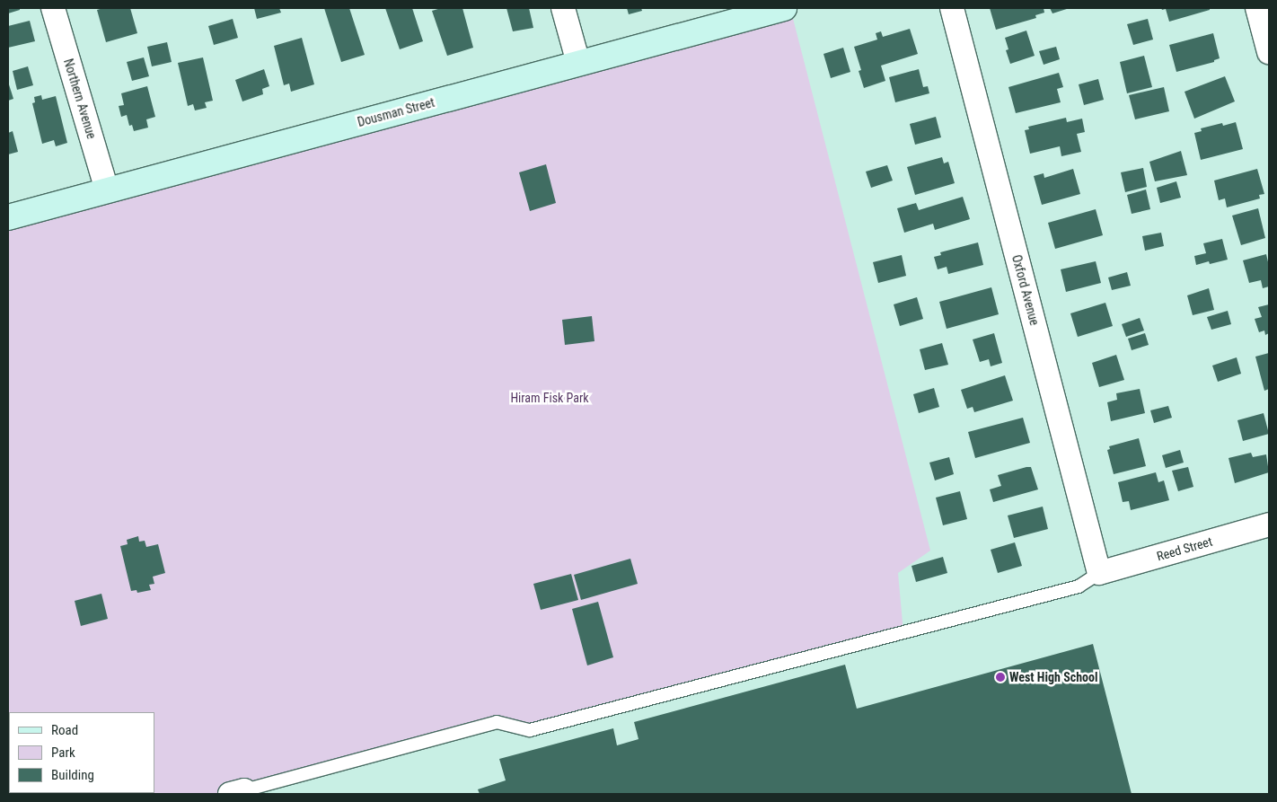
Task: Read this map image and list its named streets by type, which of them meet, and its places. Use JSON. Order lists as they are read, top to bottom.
{
  "streets": {
    "street": [
      "Northern Avenue",
      "Dousman Street",
      "Oxford Avenue",
      "Reed Street"
    ]
  },
  "crossings": [
    ["Northern Avenue", "Dousman Street"],
    ["Oxford Avenue", "Reed Street"]
  ],
  "parks": ["Hiram Fisk Park"],
  "places": ["West High School"],
  "legend": ["Road", "Park", "Building"]
}
